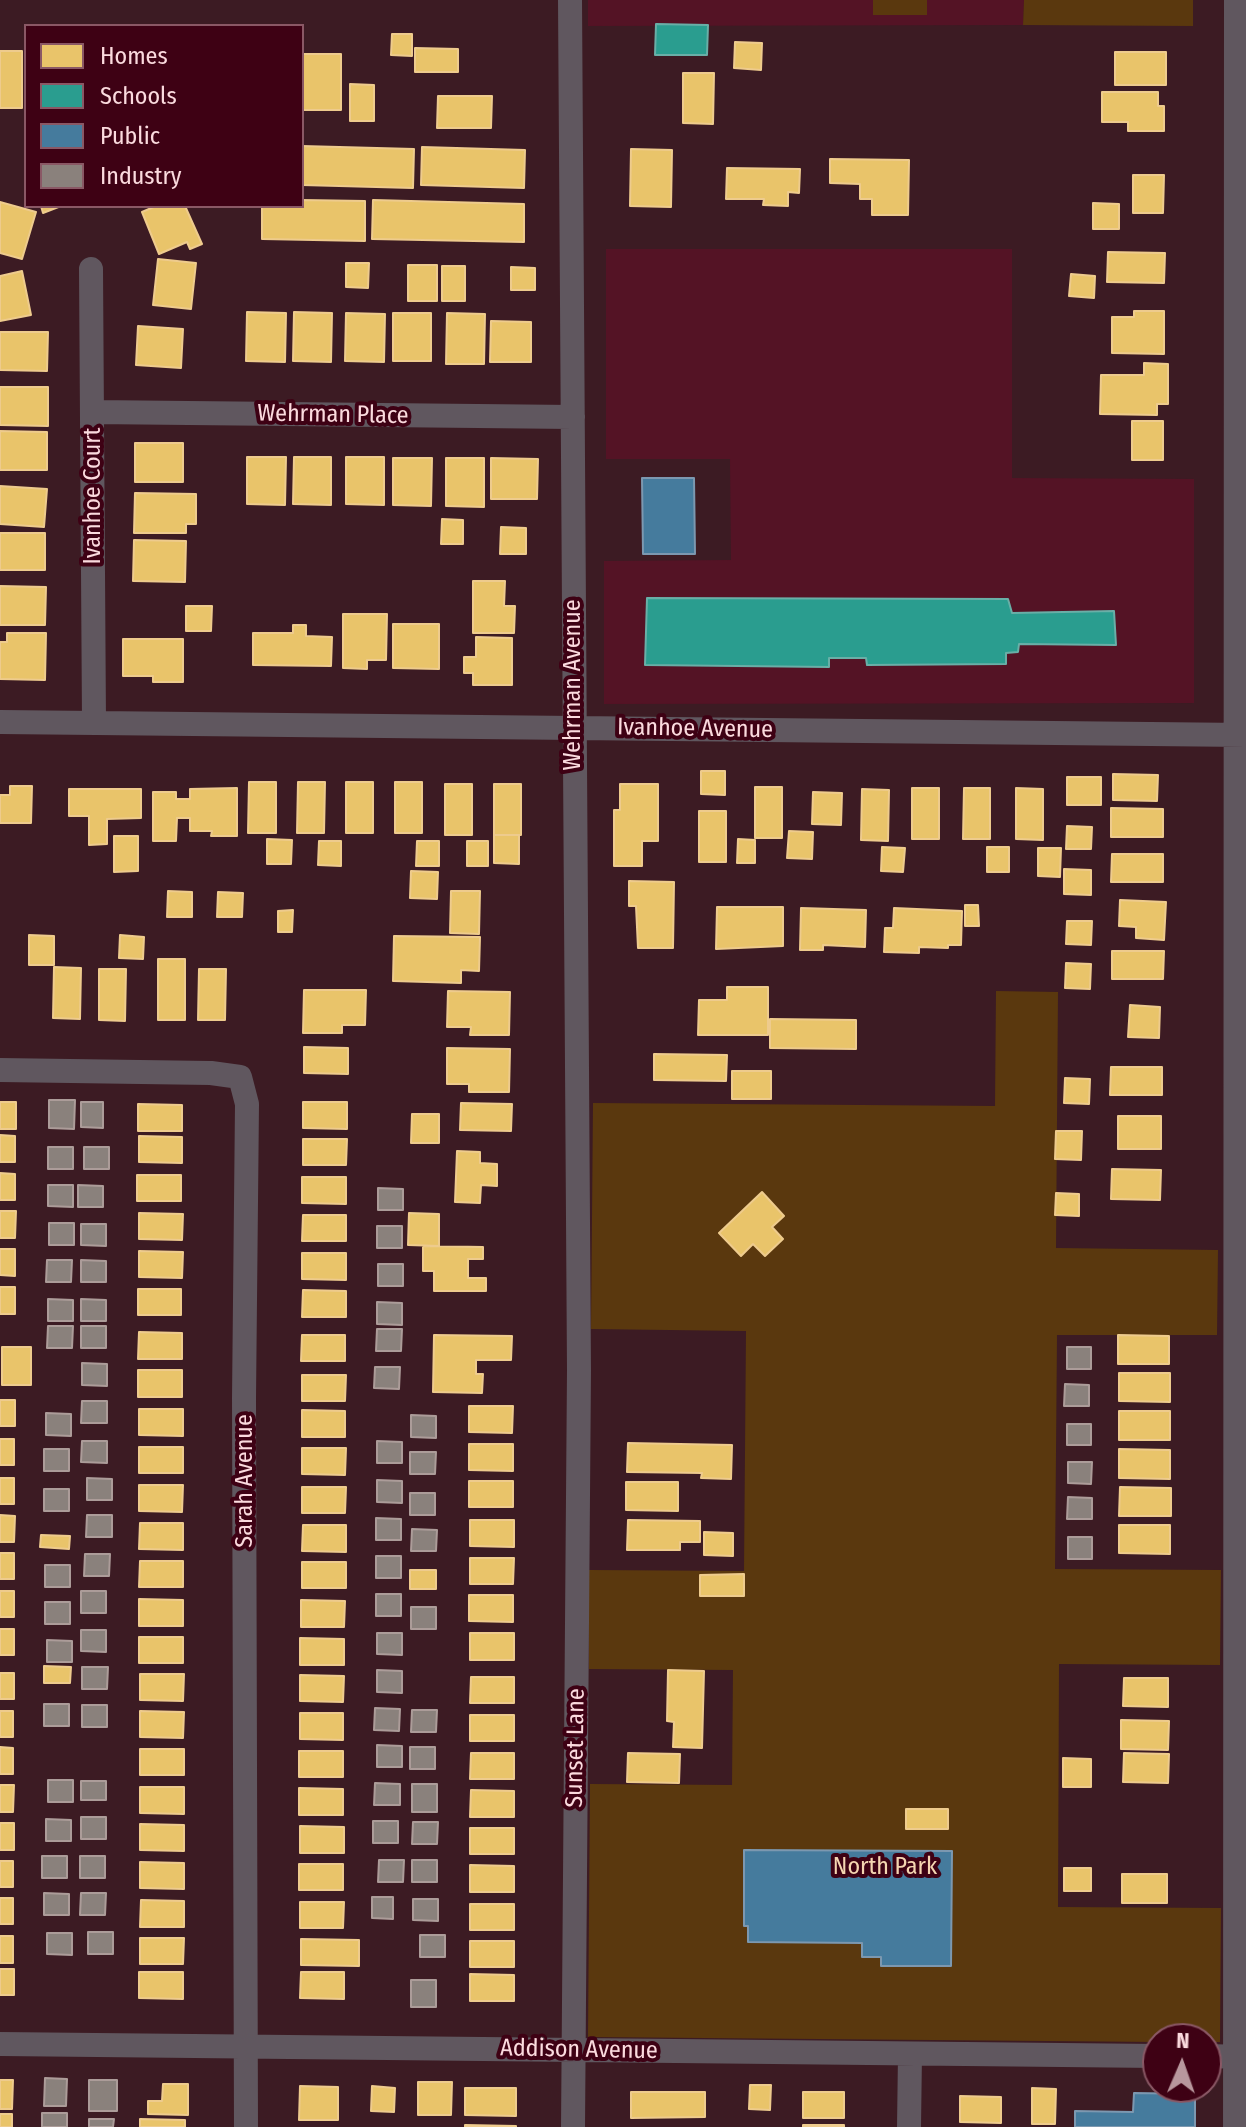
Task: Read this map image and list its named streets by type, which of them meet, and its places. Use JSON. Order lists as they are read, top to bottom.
{
  "streets": {
    "street": [
      "Wehrman Place",
      "Ivanhoe Court",
      "Wehrman Avenue",
      "Ivanhoe Avenue",
      "Sarah Avenue",
      "Sunset Lane",
      "Addison Avenue"
    ]
  },
  "crossings": [
    ["Wehrman Place", "Ivanhoe Court"],
    ["Wehrman Place", "Wehrman Avenue"],
    ["Ivanhoe Court", "Ivanhoe Avenue"],
    ["Wehrman Avenue", "Ivanhoe Avenue"],
    ["Wehrman Avenue", "Sunset Lane"],
    ["Sarah Avenue", "Addison Avenue"],
    ["Sunset Lane", "Addison Avenue"]
  ],
  "parks": ["North Park"],
  "legend": [
    "Homes",
    "Schools",
    "Public",
    "Industry"
  ],
  "north": "top"
}
